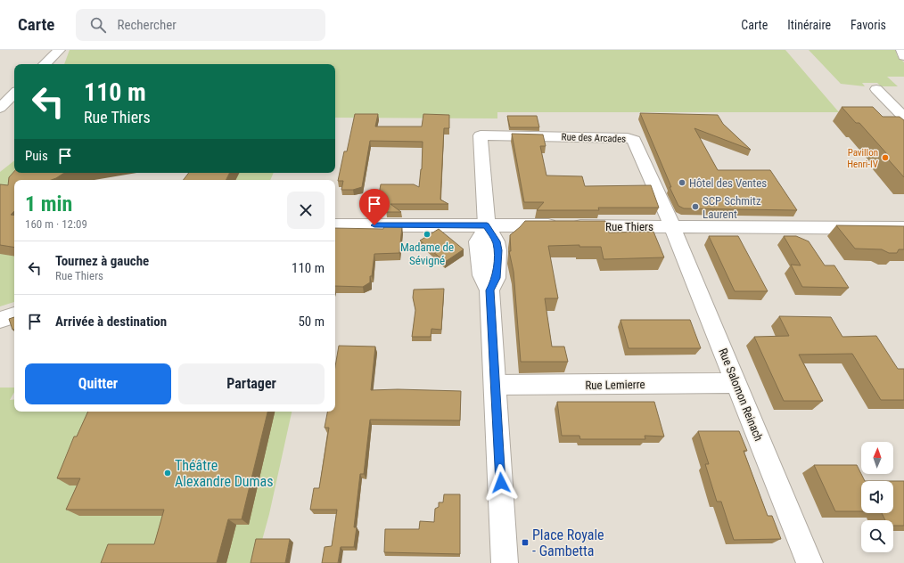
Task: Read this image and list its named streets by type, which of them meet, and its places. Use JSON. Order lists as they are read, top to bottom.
{
  "streets": {
    "street": [
      "Rue des Arcades",
      "Rue Thiers",
      "Rue Lemierre",
      "Rue Salomon Reinach"
    ]
  },
  "crossings": [
    ["Rue des Arcades", "Rue Thiers"],
    ["Rue des Arcades", "Rue Salomon Reinach"],
    ["Rue Thiers", "Rue Salomon Reinach"],
    ["Rue Lemierre", "Rue Salomon Reinach"]
  ],
  "places": {
    "other": [
      "Pavillon Henri-IV",
      "Hôtel des Ventes",
      "SCP Schmitz Laurent",
      "Madame de Sévigné",
      "Théâtre Alexandre Dumas"
    ],
    "transit": ["Place Royale - Gambetta"]
  },
  "north": "top",
  "page": {
    "header": "Carte",
    "search": "Rechercher",
    "nav": ["Carte", "Itinéraire", "Favoris"],
    "turn": ["110 m", "Rue Thiers"],
    "then": "Puis",
    "heading": ["1 min", "160 m · 12:09"],
    "list": [
      {
        "name": "Tournez à gauche",
        "note": "Rue Thiers",
        "value": "110 m"
      },
      {
        "name": "Arrivée à destination",
        "value": "50 m"
      }
    ],
    "buttons": ["Quitter", "Partager"]
  }
}
